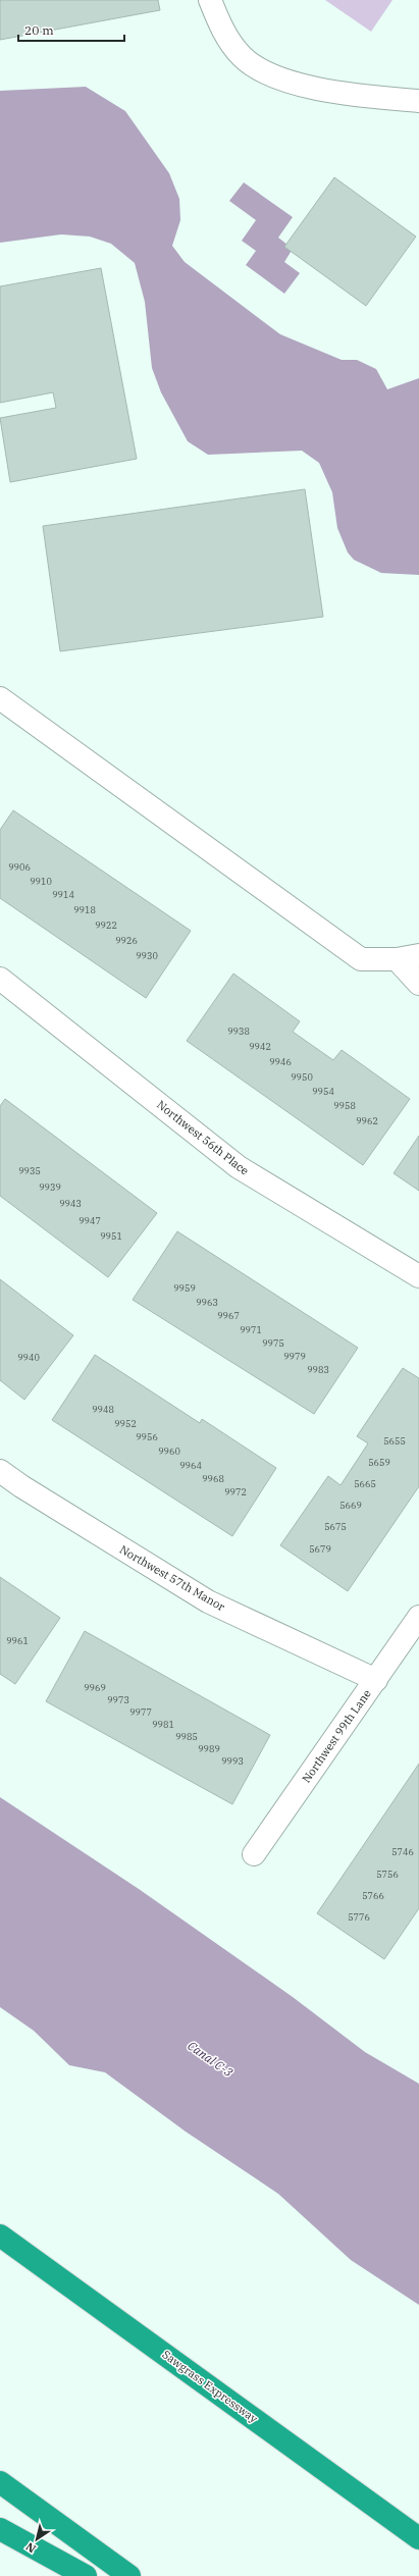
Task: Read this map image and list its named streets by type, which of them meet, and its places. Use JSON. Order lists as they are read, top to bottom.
{
  "streets": {
    "highway": ["Sawgrass Expressway"],
    "street": ["Northwest 56th Place", "Northwest 57th Manor", "Northwest 99th Lane"]
  },
  "crossings": [
    ["Northwest 57th Manor", "Northwest 99th Lane"]
  ],
  "water": ["Canal C-3"],
  "house_numbers": [
    "9906",
    "9910",
    "9914",
    "9918",
    "9922",
    "9926",
    "9930",
    "9938",
    "9942",
    "9946",
    "9950",
    "9954",
    "9958",
    "9962",
    "9935",
    "9939",
    "9943",
    "9947",
    "9951",
    "9959",
    "9963",
    "9967",
    "9971",
    "9975",
    "9979",
    "9940",
    "9983",
    "9948",
    "9952",
    "9956",
    "5655",
    "9960",
    "5659",
    "9964",
    "9968",
    "5665",
    "9972",
    "5669",
    "5675",
    "5679",
    "9961",
    "9969",
    "9973",
    "9977",
    "9981",
    "9985",
    "9989",
    "9993",
    "5746",
    "5756",
    "5766",
    "5776"
  ],
  "scale_bar": "20 m",
  "north": "bottom left"
}
